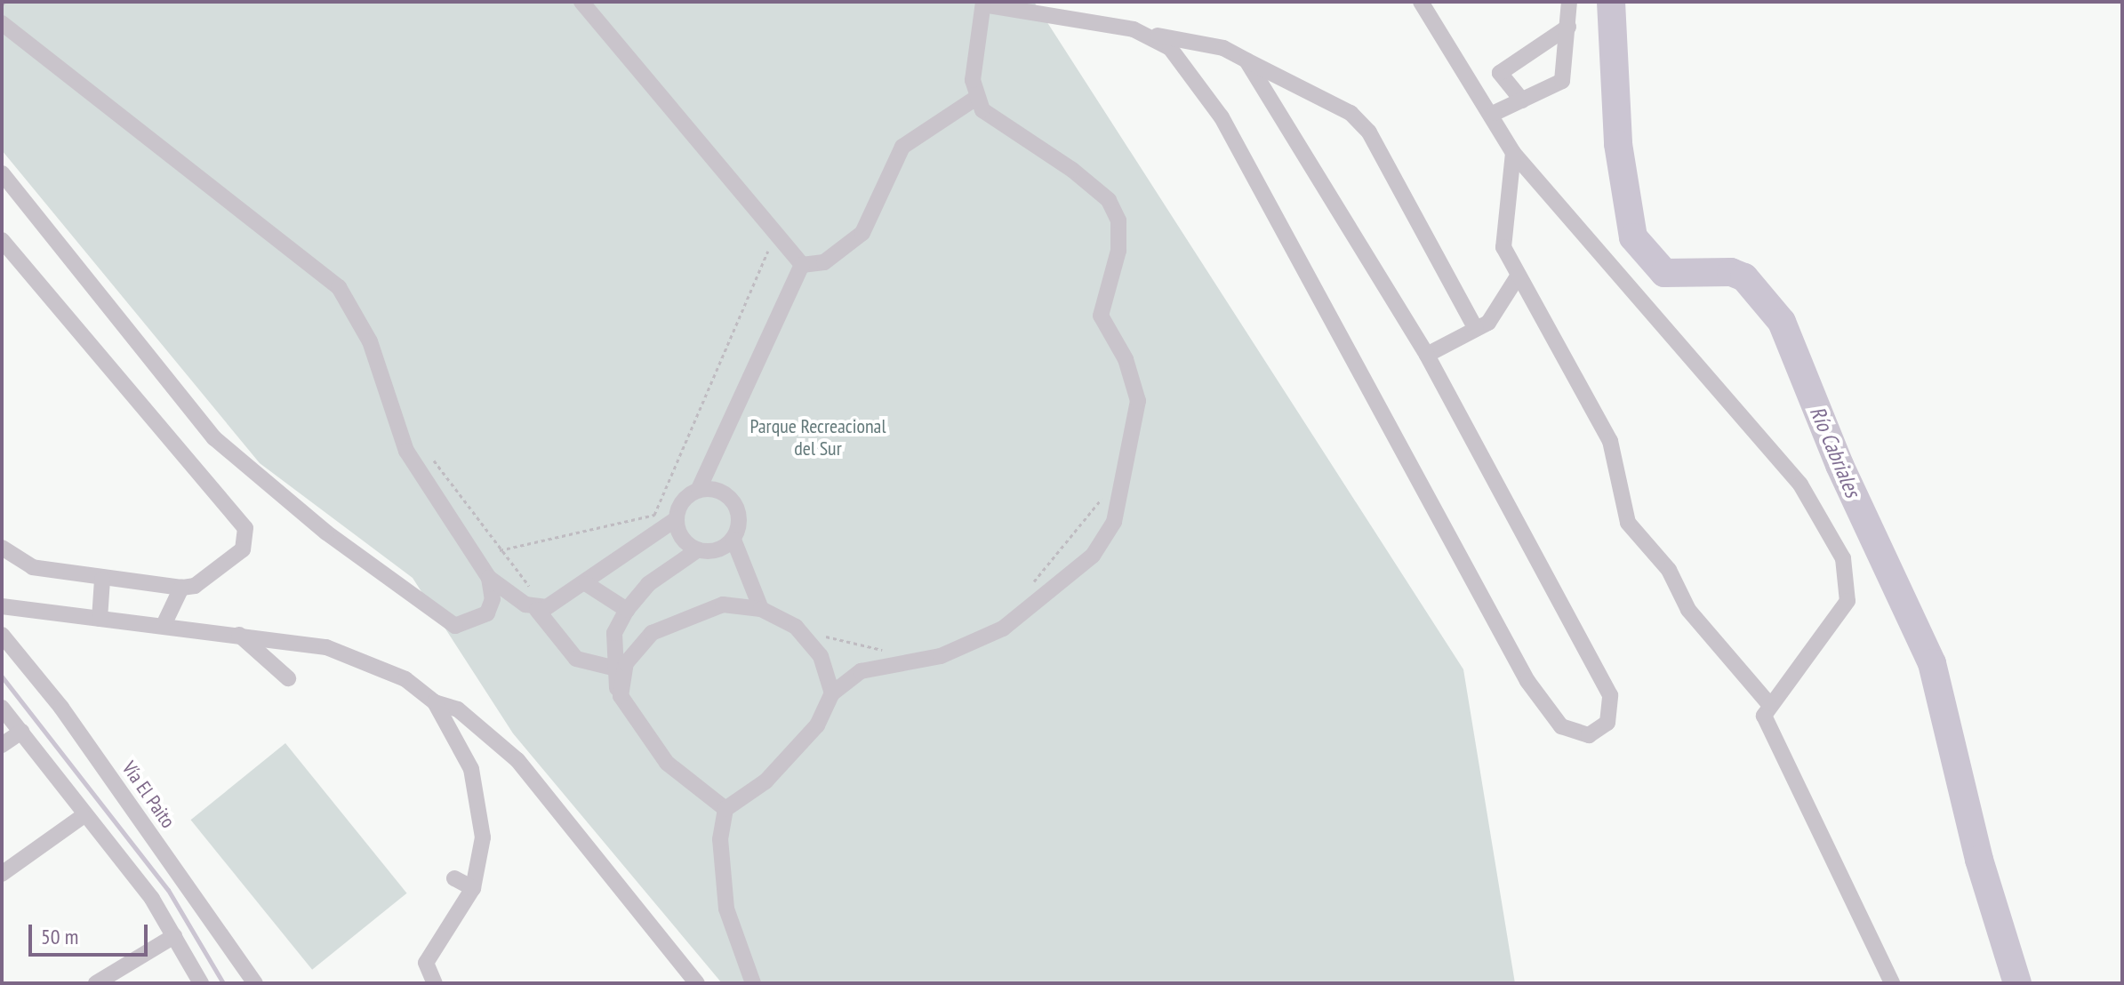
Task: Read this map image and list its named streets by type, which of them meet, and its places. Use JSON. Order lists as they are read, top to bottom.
{
  "streets": {
    "street": ["Vía El Paito"]
  },
  "water": ["Río Cabriales"],
  "parks": ["Parque Recreacional del Sur"],
  "scale_bar": "50 m"
}
